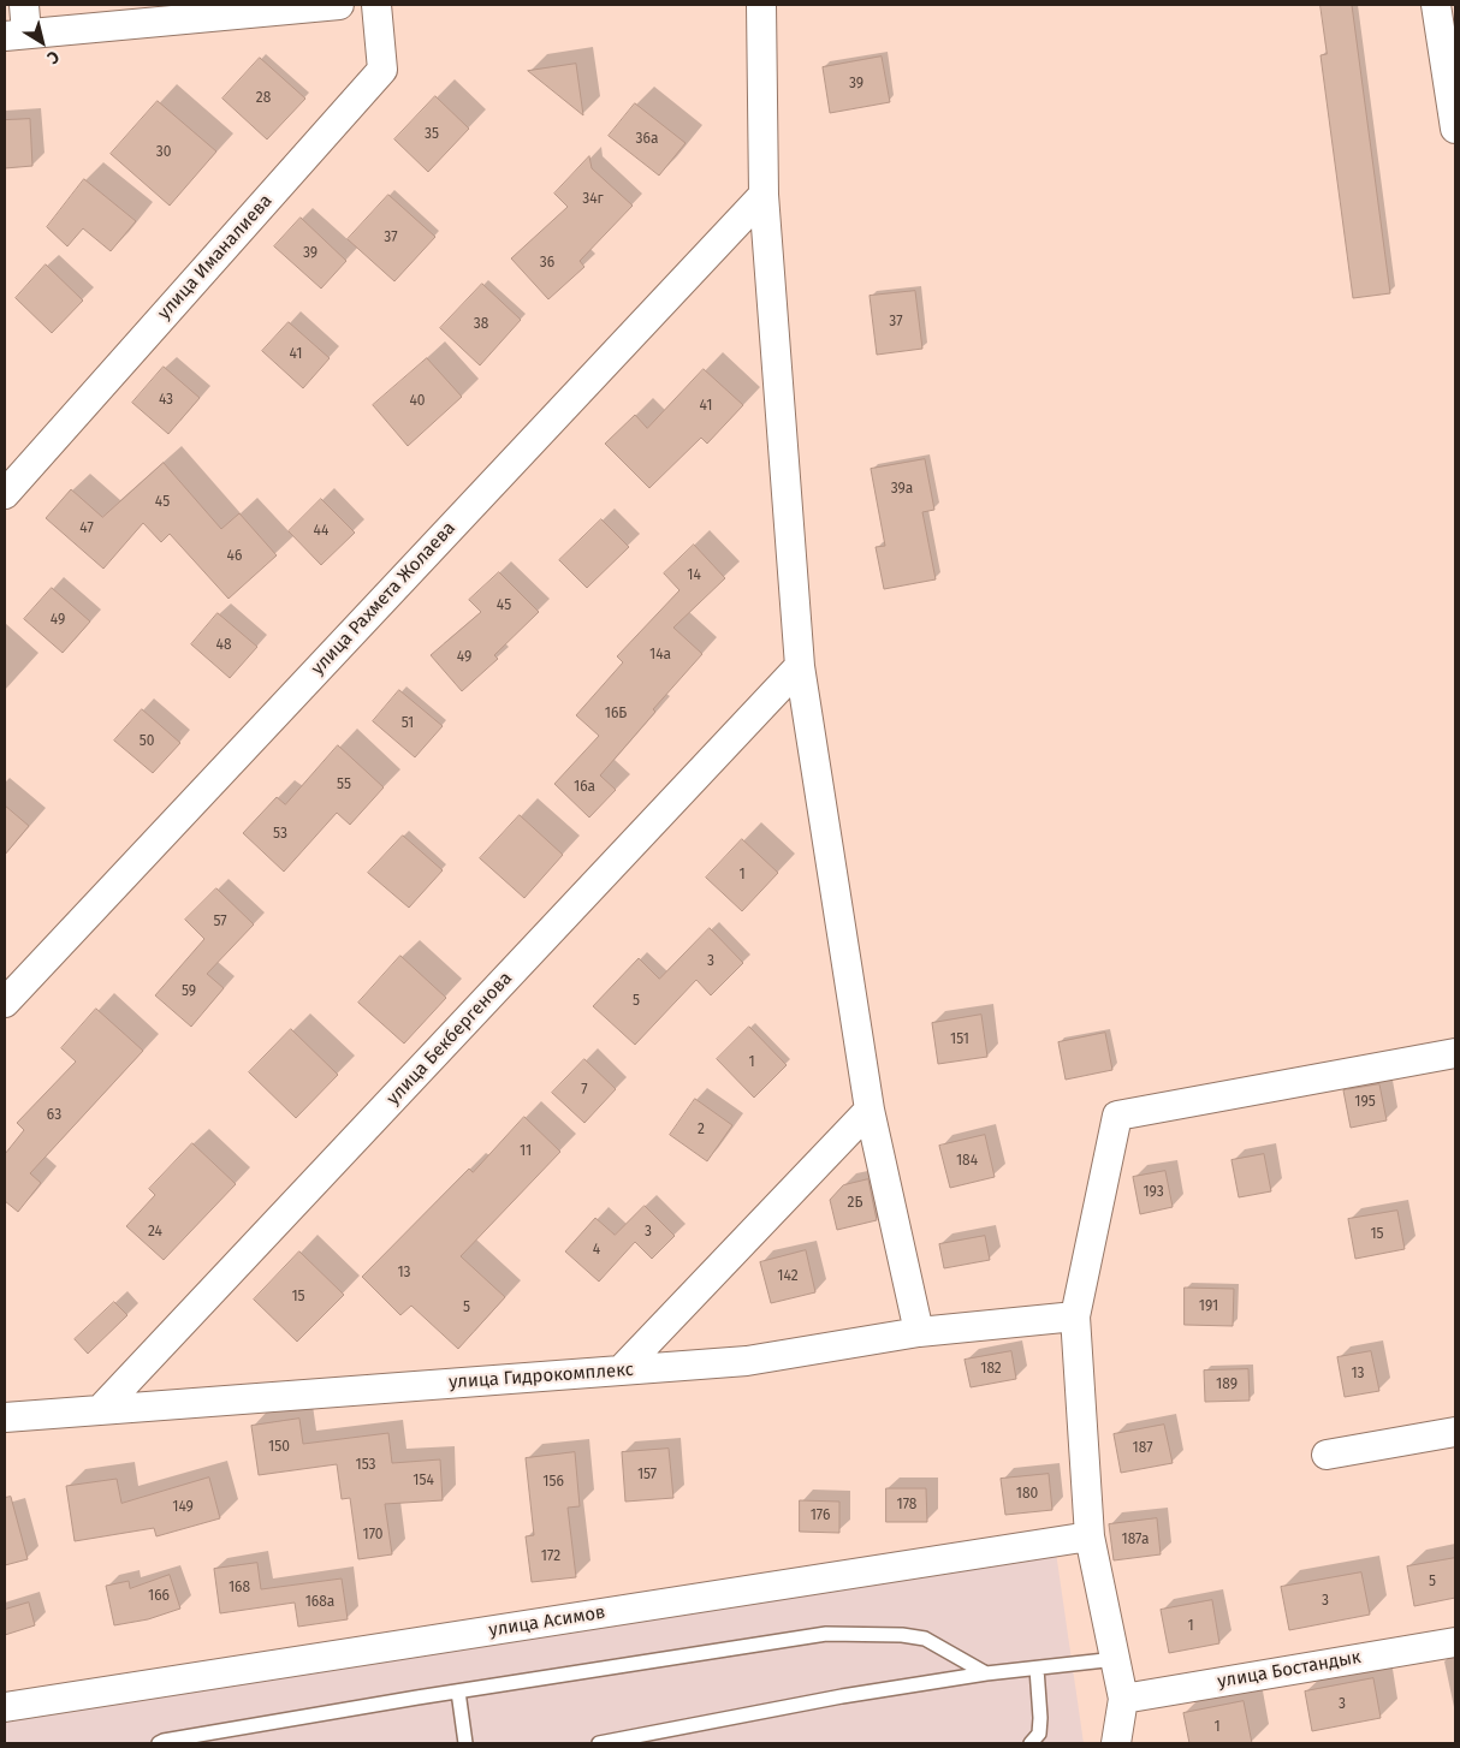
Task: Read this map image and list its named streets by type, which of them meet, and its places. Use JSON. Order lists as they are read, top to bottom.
{
  "streets": {
    "street": [
      "улица Иманалиева",
      "улица Рахмета Жолаева",
      "улица Бекбергенова",
      "улица Гидрокомплекс",
      "улица Асимов",
      "улица Бостандык"
    ]
  },
  "crossings": [
    ["улица Бекбергенова", "улица Гидрокомплекс"]
  ],
  "house_numbers": [
    "39",
    "28",
    "35",
    "36а",
    "30",
    "34г",
    "37",
    "39",
    "36",
    "37",
    "38",
    "41",
    "43",
    "40",
    "41",
    "39а",
    "45",
    "47",
    "44",
    "46",
    "14",
    "45",
    "49",
    "48",
    "14а",
    "49",
    "16Б",
    "51",
    "50",
    "55",
    "16а",
    "53",
    "1",
    "57",
    "3",
    "59",
    "5",
    "151",
    "1",
    "7",
    "195",
    "63",
    "2",
    "11",
    "184",
    "193",
    "2Б",
    "24",
    "3",
    "15",
    "4",
    "13",
    "142",
    "15",
    "191",
    "5",
    "182",
    "13",
    "189",
    "150",
    "187",
    "153",
    "157",
    "154",
    "156",
    "180",
    "178",
    "149",
    "176",
    "170",
    "187а",
    "172",
    "5",
    "168",
    "166",
    "3",
    "168а",
    "1",
    "3",
    "1"
  ],
  "north": "bottom right"
}
